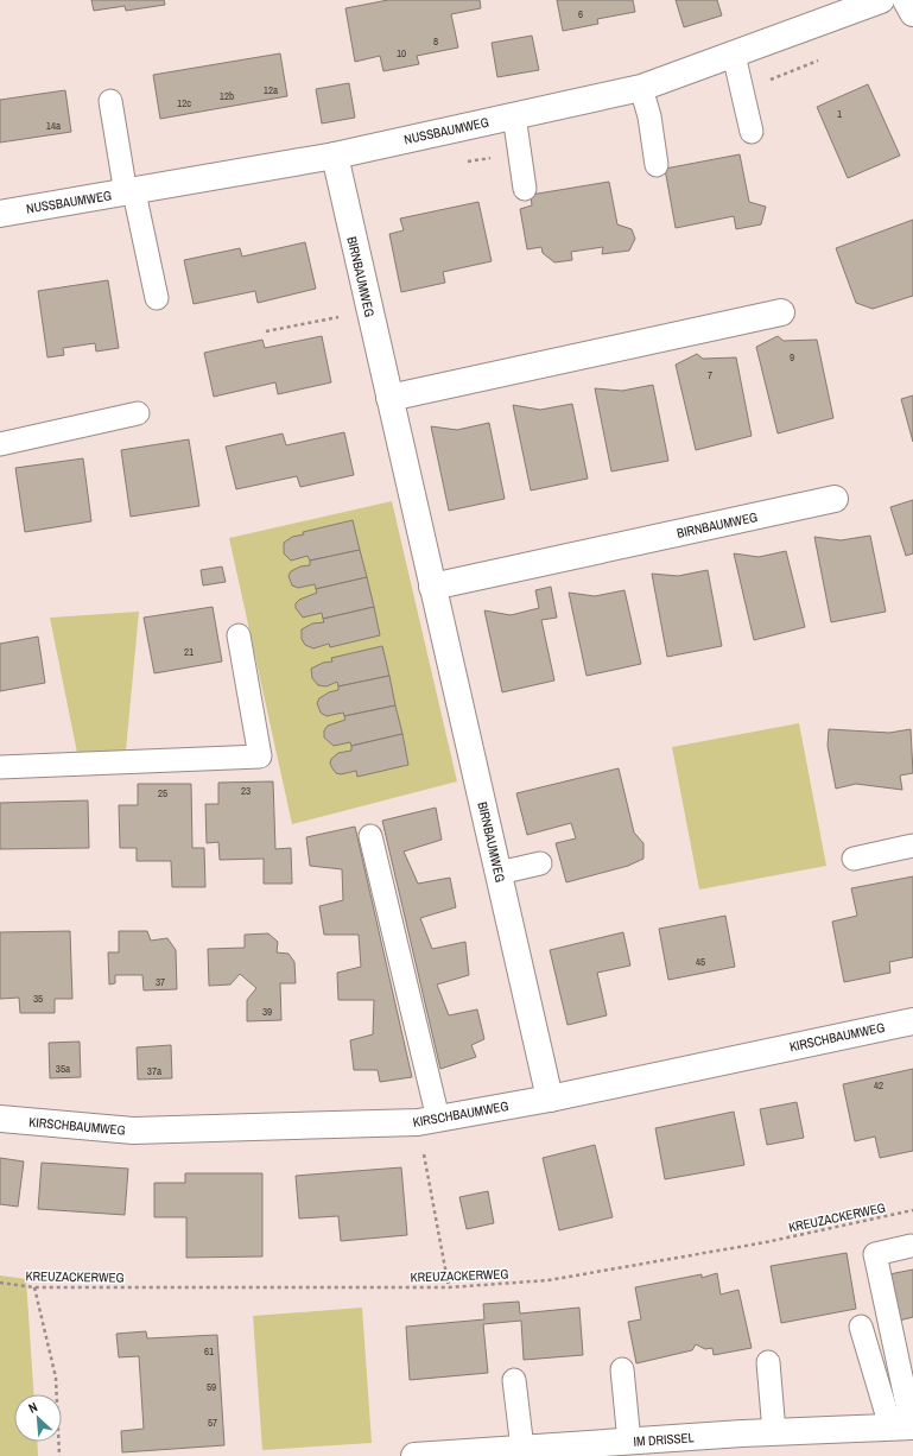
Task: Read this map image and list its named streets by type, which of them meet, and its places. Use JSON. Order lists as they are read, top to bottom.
{
  "streets": {
    "street": [
      "NUSSBAUMWEG",
      "BIRNBAUMWEG",
      "KIRSCHBAUMWEG",
      "IM DRISSEL"
    ],
    "path": ["KREUZACKERWEG"]
  },
  "crossings": [
    ["NUSSBAUMWEG", "BIRNBAUMWEG"],
    ["BIRNBAUMWEG", "KIRSCHBAUMWEG"]
  ],
  "house_numbers": [
    "6",
    "8",
    "10",
    "12a",
    "12b",
    "12c",
    "1",
    "14a",
    "9",
    "7",
    "21",
    "23",
    "25",
    "45",
    "37",
    "35",
    "39",
    "35a",
    "37a",
    "42",
    "61",
    "59",
    "57"
  ],
  "north": "top left"
}
